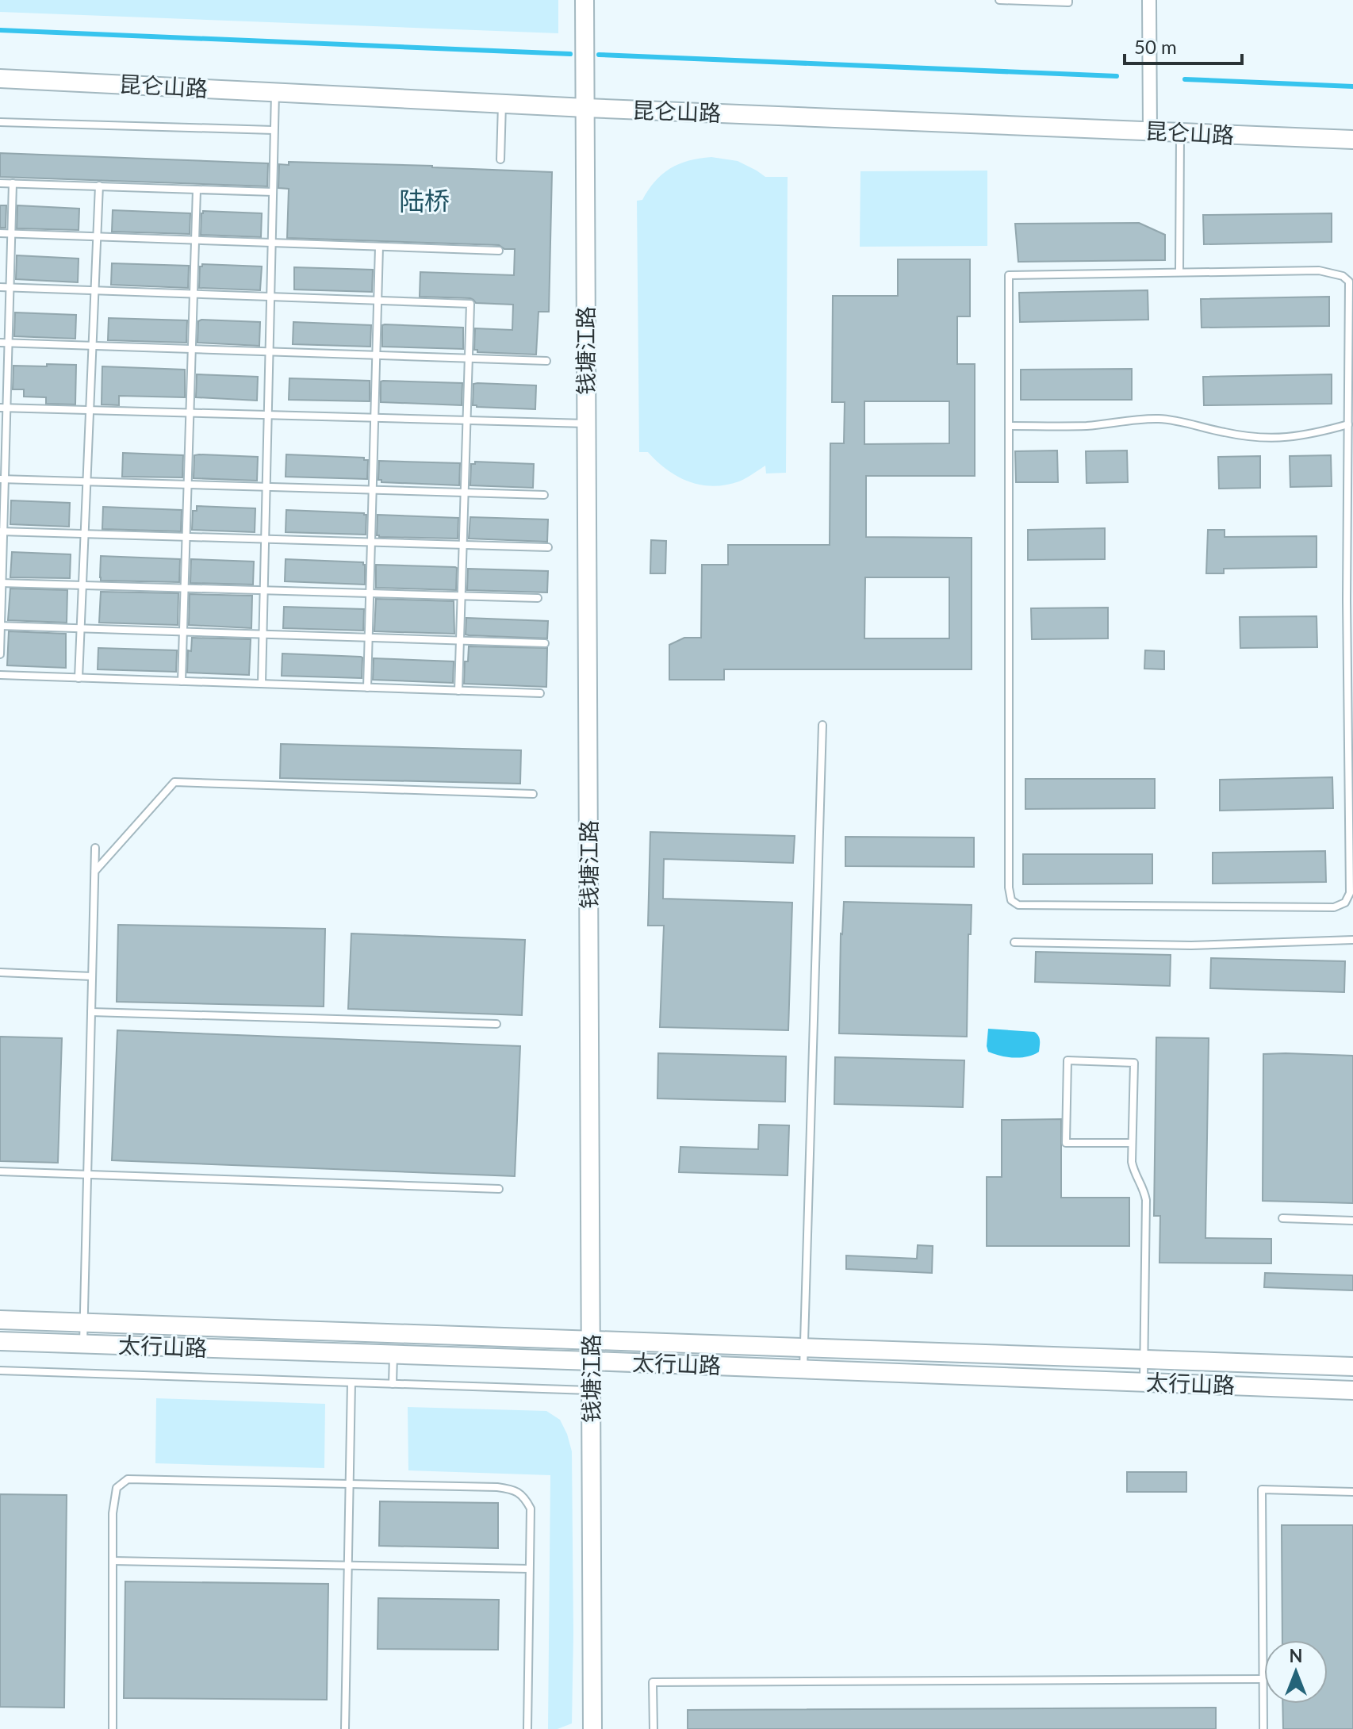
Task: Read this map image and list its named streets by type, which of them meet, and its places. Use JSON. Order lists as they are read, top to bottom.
{
  "streets": {
    "street": ["昆仑山路", "钱塘江路", "太行山路"]
  },
  "crossings": [
    ["昆仑山路", "钱塘江路"],
    ["钱塘江路", "太行山路"]
  ],
  "districts": ["陆桥"],
  "scale_bar": "50 m",
  "north": "top"
}
